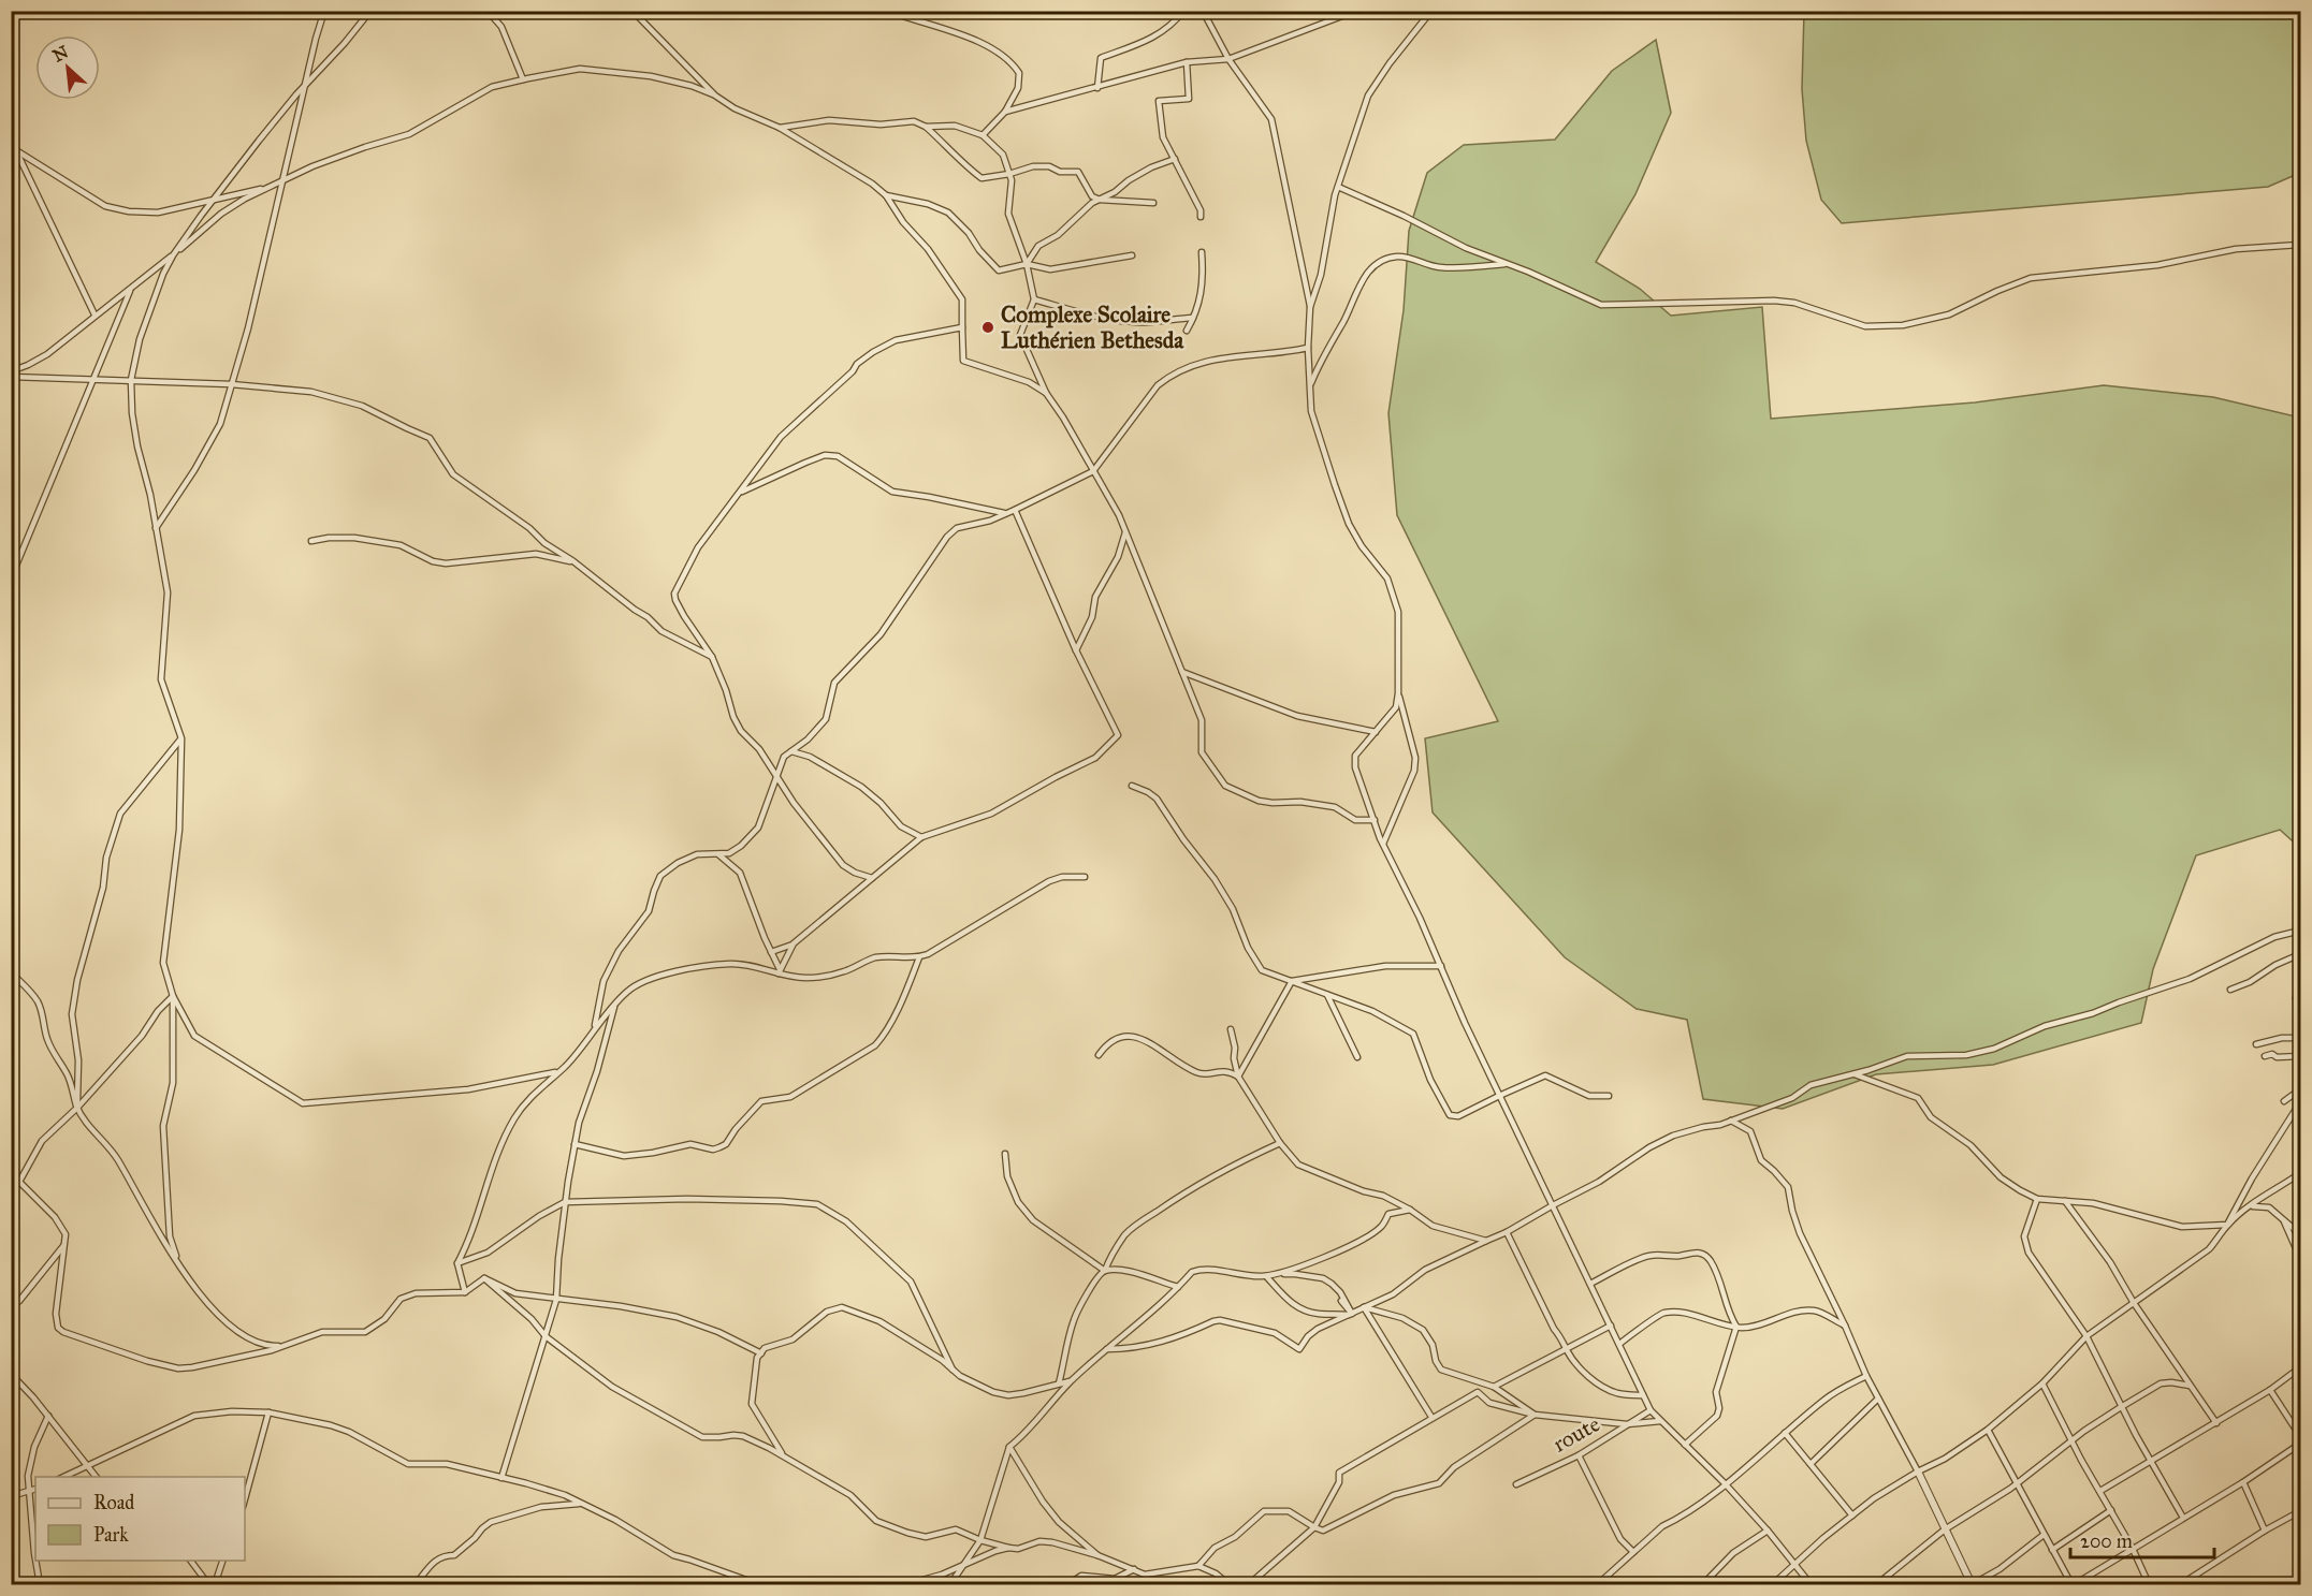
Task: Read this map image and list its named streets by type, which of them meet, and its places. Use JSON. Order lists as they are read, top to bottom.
{
  "streets": {
    "street": ["route"]
  },
  "places": ["Complexe Scolaire Luthérien Bethesda"],
  "legend": ["Road", "Park"],
  "scale_bar": "200 m",
  "north": "top left"
}
